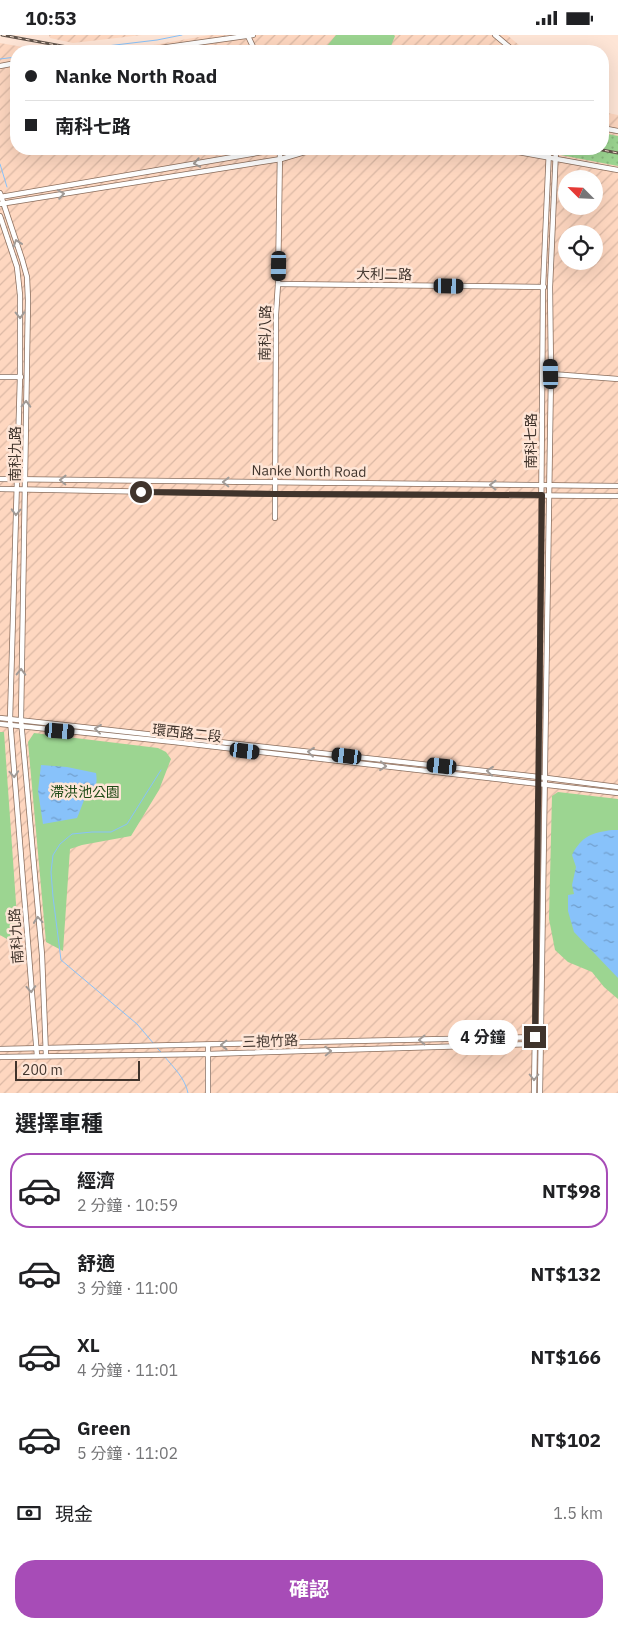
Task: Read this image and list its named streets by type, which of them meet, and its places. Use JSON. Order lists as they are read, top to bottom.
{
  "streets": {
    "street": [
      "大利二路",
      "南科八路",
      "南科七路",
      "南科九路",
      "Nanke North Road",
      "環西路二段",
      "三抱竹路"
    ]
  },
  "crossings": [
    ["大利二路", "南科八路"],
    ["大利二路", "南科七路"],
    ["南科八路", "Nanke North Road"],
    ["南科七路", "Nanke North Road"],
    ["南科七路", "環西路二段"],
    ["南科七路", "三抱竹路"],
    ["南科九路", "Nanke North Road"],
    ["南科九路", "環西路二段"],
    ["南科九路", "三抱竹路"]
  ],
  "parks": ["滯洪池公園"],
  "scale_bar": "200 m",
  "north": "top left",
  "page": {
    "status": "10:53",
    "banner": ["Nanke North Road", "南科七路"],
    "bubble": "4 分鐘",
    "scale": "200 m",
    "heading": "選擇車種",
    "list": [
      {
        "name": "經濟",
        "note": "2 分鐘 · 10:59",
        "value": "NT$98"
      },
      {
        "name": "舒適",
        "note": "3 分鐘 · 11:00",
        "value": "NT$132"
      },
      {
        "name": "XL",
        "note": "4 分鐘 · 11:01",
        "value": "NT$166"
      },
      {
        "name": "Green",
        "note": "5 分鐘 · 11:02",
        "value": "NT$102"
      }
    ],
    "pay": ["現金", "1.5 km"],
    "buttons": "確認"
  }
}
